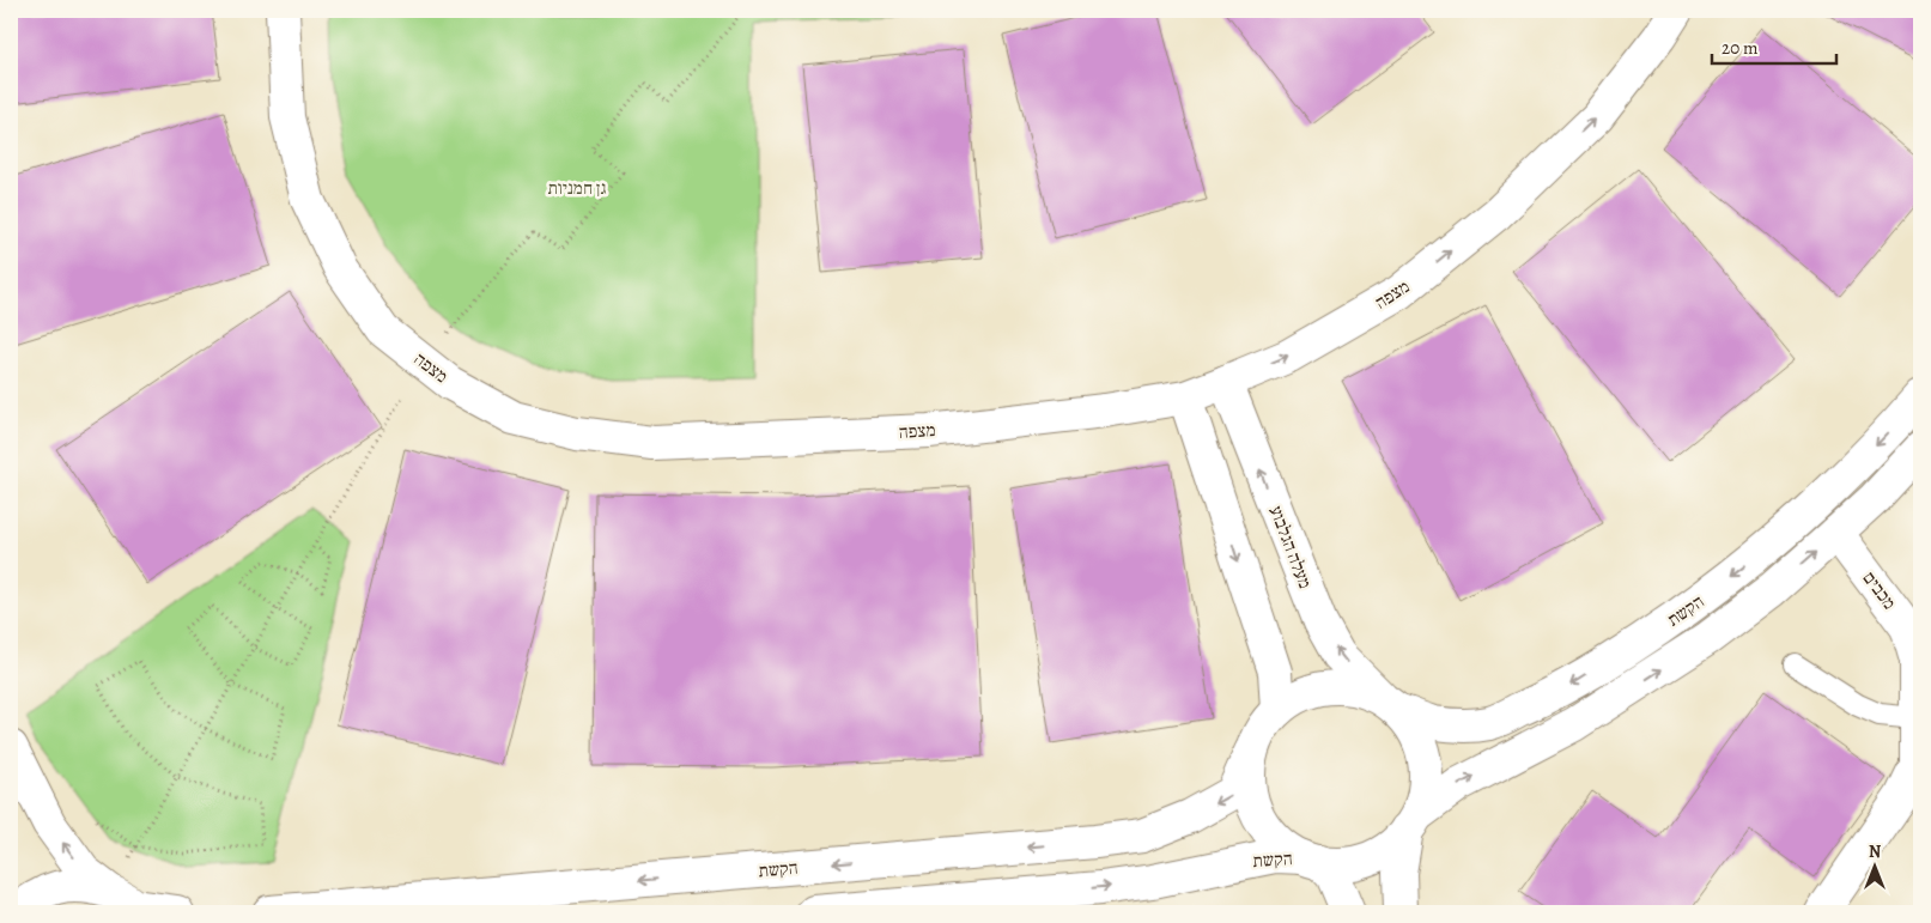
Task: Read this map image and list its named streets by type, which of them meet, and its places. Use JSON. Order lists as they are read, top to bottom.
{
  "streets": {
    "street": [
      "מצפה",
      "מעלה הגלבוע",
      "מכבים",
      "הקשת"
    ]
  },
  "crossings": [
    ["מצפה", "מעלה הגלבוע"],
    ["מעלה הגלבוע", "הקשת"],
    ["מכבים", "הקשת"]
  ],
  "parks": ["גן חמניות"],
  "scale_bar": "20 m",
  "north": "top"
}
